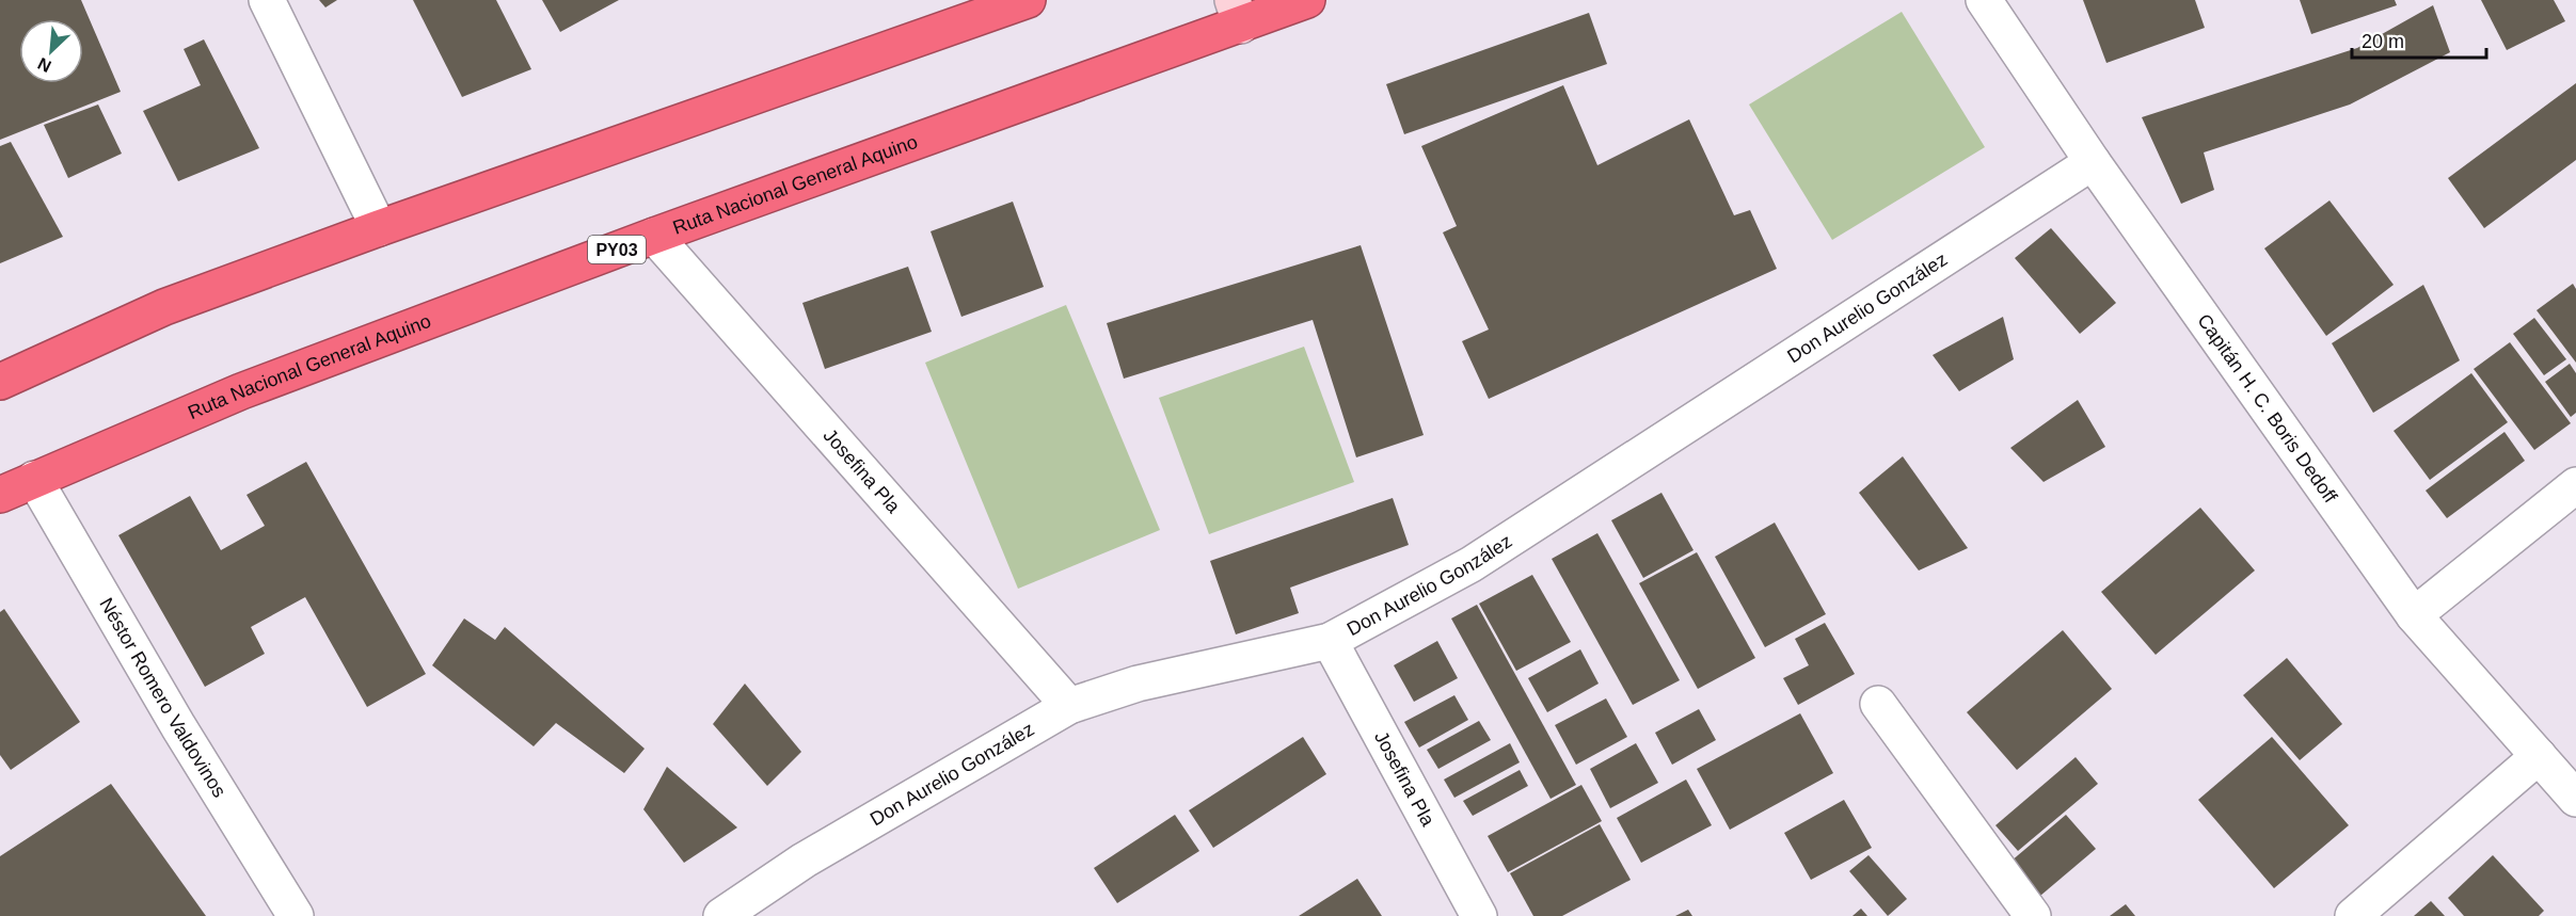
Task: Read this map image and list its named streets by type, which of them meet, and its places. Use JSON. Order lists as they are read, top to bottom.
{
  "streets": {
    "highway": ["Ruta Nacional General Aquino", "PY03"],
    "street": [
      "Don Aurelio González",
      "Capitán H. C. Boris Dedoff",
      "Josefina Pla",
      "Néstor Romero Valdovinos"
    ]
  },
  "crossings": [
    ["Ruta Nacional General Aquino", "Josefina Pla"],
    ["Ruta Nacional General Aquino", "Néstor Romero Valdovinos"],
    ["Don Aurelio González", "Capitán H. C. Boris Dedoff"],
    ["Don Aurelio González", "Josefina Pla"]
  ],
  "scale_bar": "20 m",
  "north": "bottom left"
}
